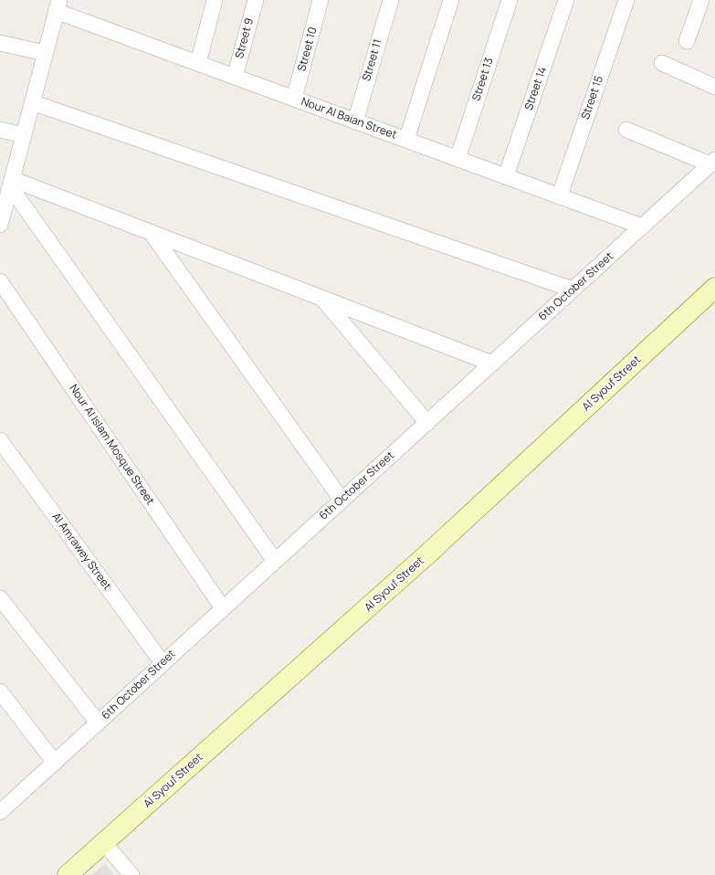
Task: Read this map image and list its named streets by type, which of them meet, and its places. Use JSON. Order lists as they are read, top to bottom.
{
  "streets": {
    "main road": ["Al Syouf Street"],
    "street": [
      "Street 9",
      "Street 10",
      "Street 11",
      "Street 13",
      "Street 14",
      "Street 15",
      "Nour Al Baian Street",
      "6th October Street",
      "Nour Al Islam Mosque Street",
      "Al Amrawey Street"
    ]
  },
  "crossings": [
    ["Street 9", "Nour Al Baian Street"],
    ["Street 10", "Nour Al Baian Street"],
    ["Street 11", "Nour Al Baian Street"],
    ["Street 13", "Nour Al Baian Street"],
    ["Street 14", "Nour Al Baian Street"],
    ["Street 15", "Nour Al Baian Street"],
    ["Nour Al Baian Street", "6th October Street"],
    ["6th October Street", "Nour Al Islam Mosque Street"],
    ["6th October Street", "Al Amrawey Street"]
  ]
}
